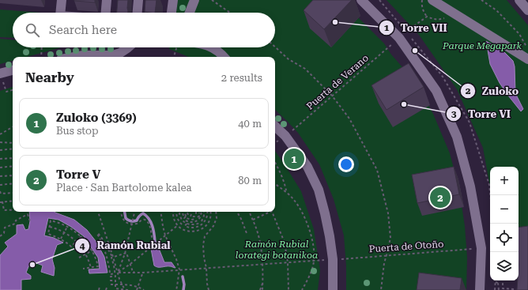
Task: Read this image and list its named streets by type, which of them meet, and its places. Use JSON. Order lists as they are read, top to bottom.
{
  "streets": {
    "path": ["Puerta de Verano", "Puerta de Otoño"]
  },
  "parks": ["Parque Megapark", "Ramón Rubial lorategi botanikoa"],
  "places": [
    "Torre VII",
    "Zuloko",
    "Torre VI",
    "Ramón Rubial"
  ],
  "page": {
    "search": "Search here",
    "heading": ["Nearby", "2 results"],
    "list": [
      {
        "mark": "1",
        "name": "Zuloko (3369)",
        "note": "Bus stop",
        "value": "40 m"
      },
      {
        "mark": "2",
        "name": "Torre V",
        "note": "Place · San Bartolome kalea",
        "value": "80 m"
      }
    ],
    "pins": ["1", "2"],
    "map_buttons": ["+", "−"]
  }
}
